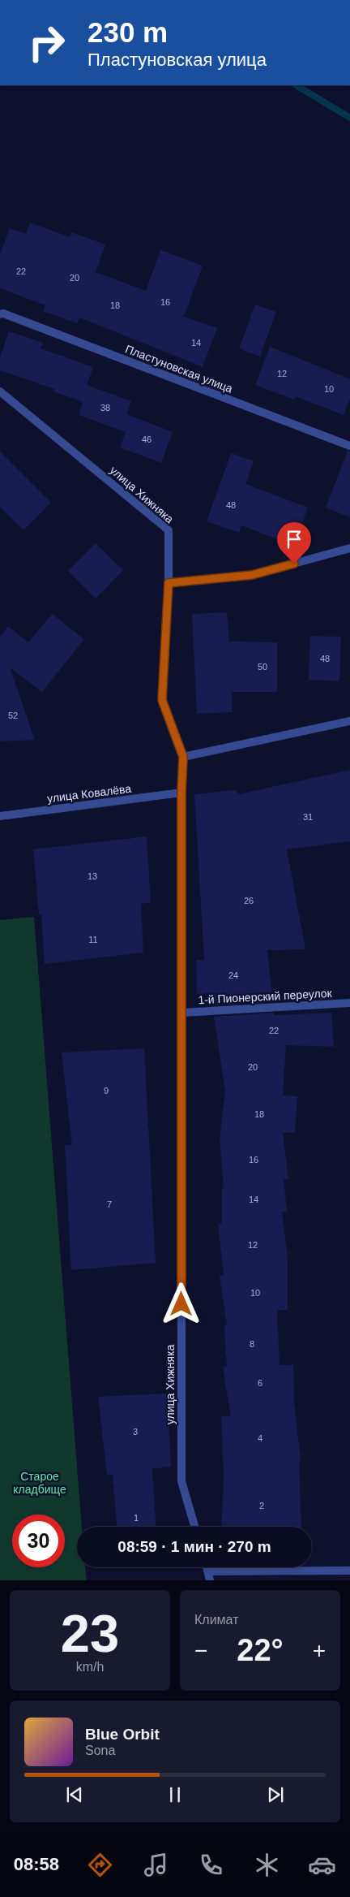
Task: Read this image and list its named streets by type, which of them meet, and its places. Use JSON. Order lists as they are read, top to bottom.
{
  "streets": {
    "street": [
      "Пластуновская улица",
      "улица Хижняка",
      "улица Ковалёва",
      "1-й Пионерский переулок"
    ]
  },
  "crossings": [
    ["улица Хижняка", "улица Ковалёва"],
    ["улица Хижняка", "1-й Пионерский переулок"]
  ],
  "parks": ["Старое кладбище"],
  "house_numbers": [
    "22",
    "20",
    "16",
    "18",
    "14",
    "12",
    "10",
    "38",
    "46",
    "48",
    "48",
    "50",
    "52",
    "31",
    "13",
    "26",
    "11",
    "24",
    "22",
    "20",
    "9",
    "18",
    "16",
    "14",
    "7",
    "12",
    "10",
    "8",
    "6",
    "3",
    "4",
    "2",
    "1"
  ],
  "page": {
    "turn": ["230 m", "Пластуновская улица"],
    "limit": "30",
    "trip": "08:59 · 1 мин · 270 m",
    "tile": [
      ["23", "km/h"],
      "Климат"
    ],
    "heat": ["−", "22°", "+"],
    "song": ["Blue Orbit", "Sona"],
    "tabs": "08:58"
  }
}
